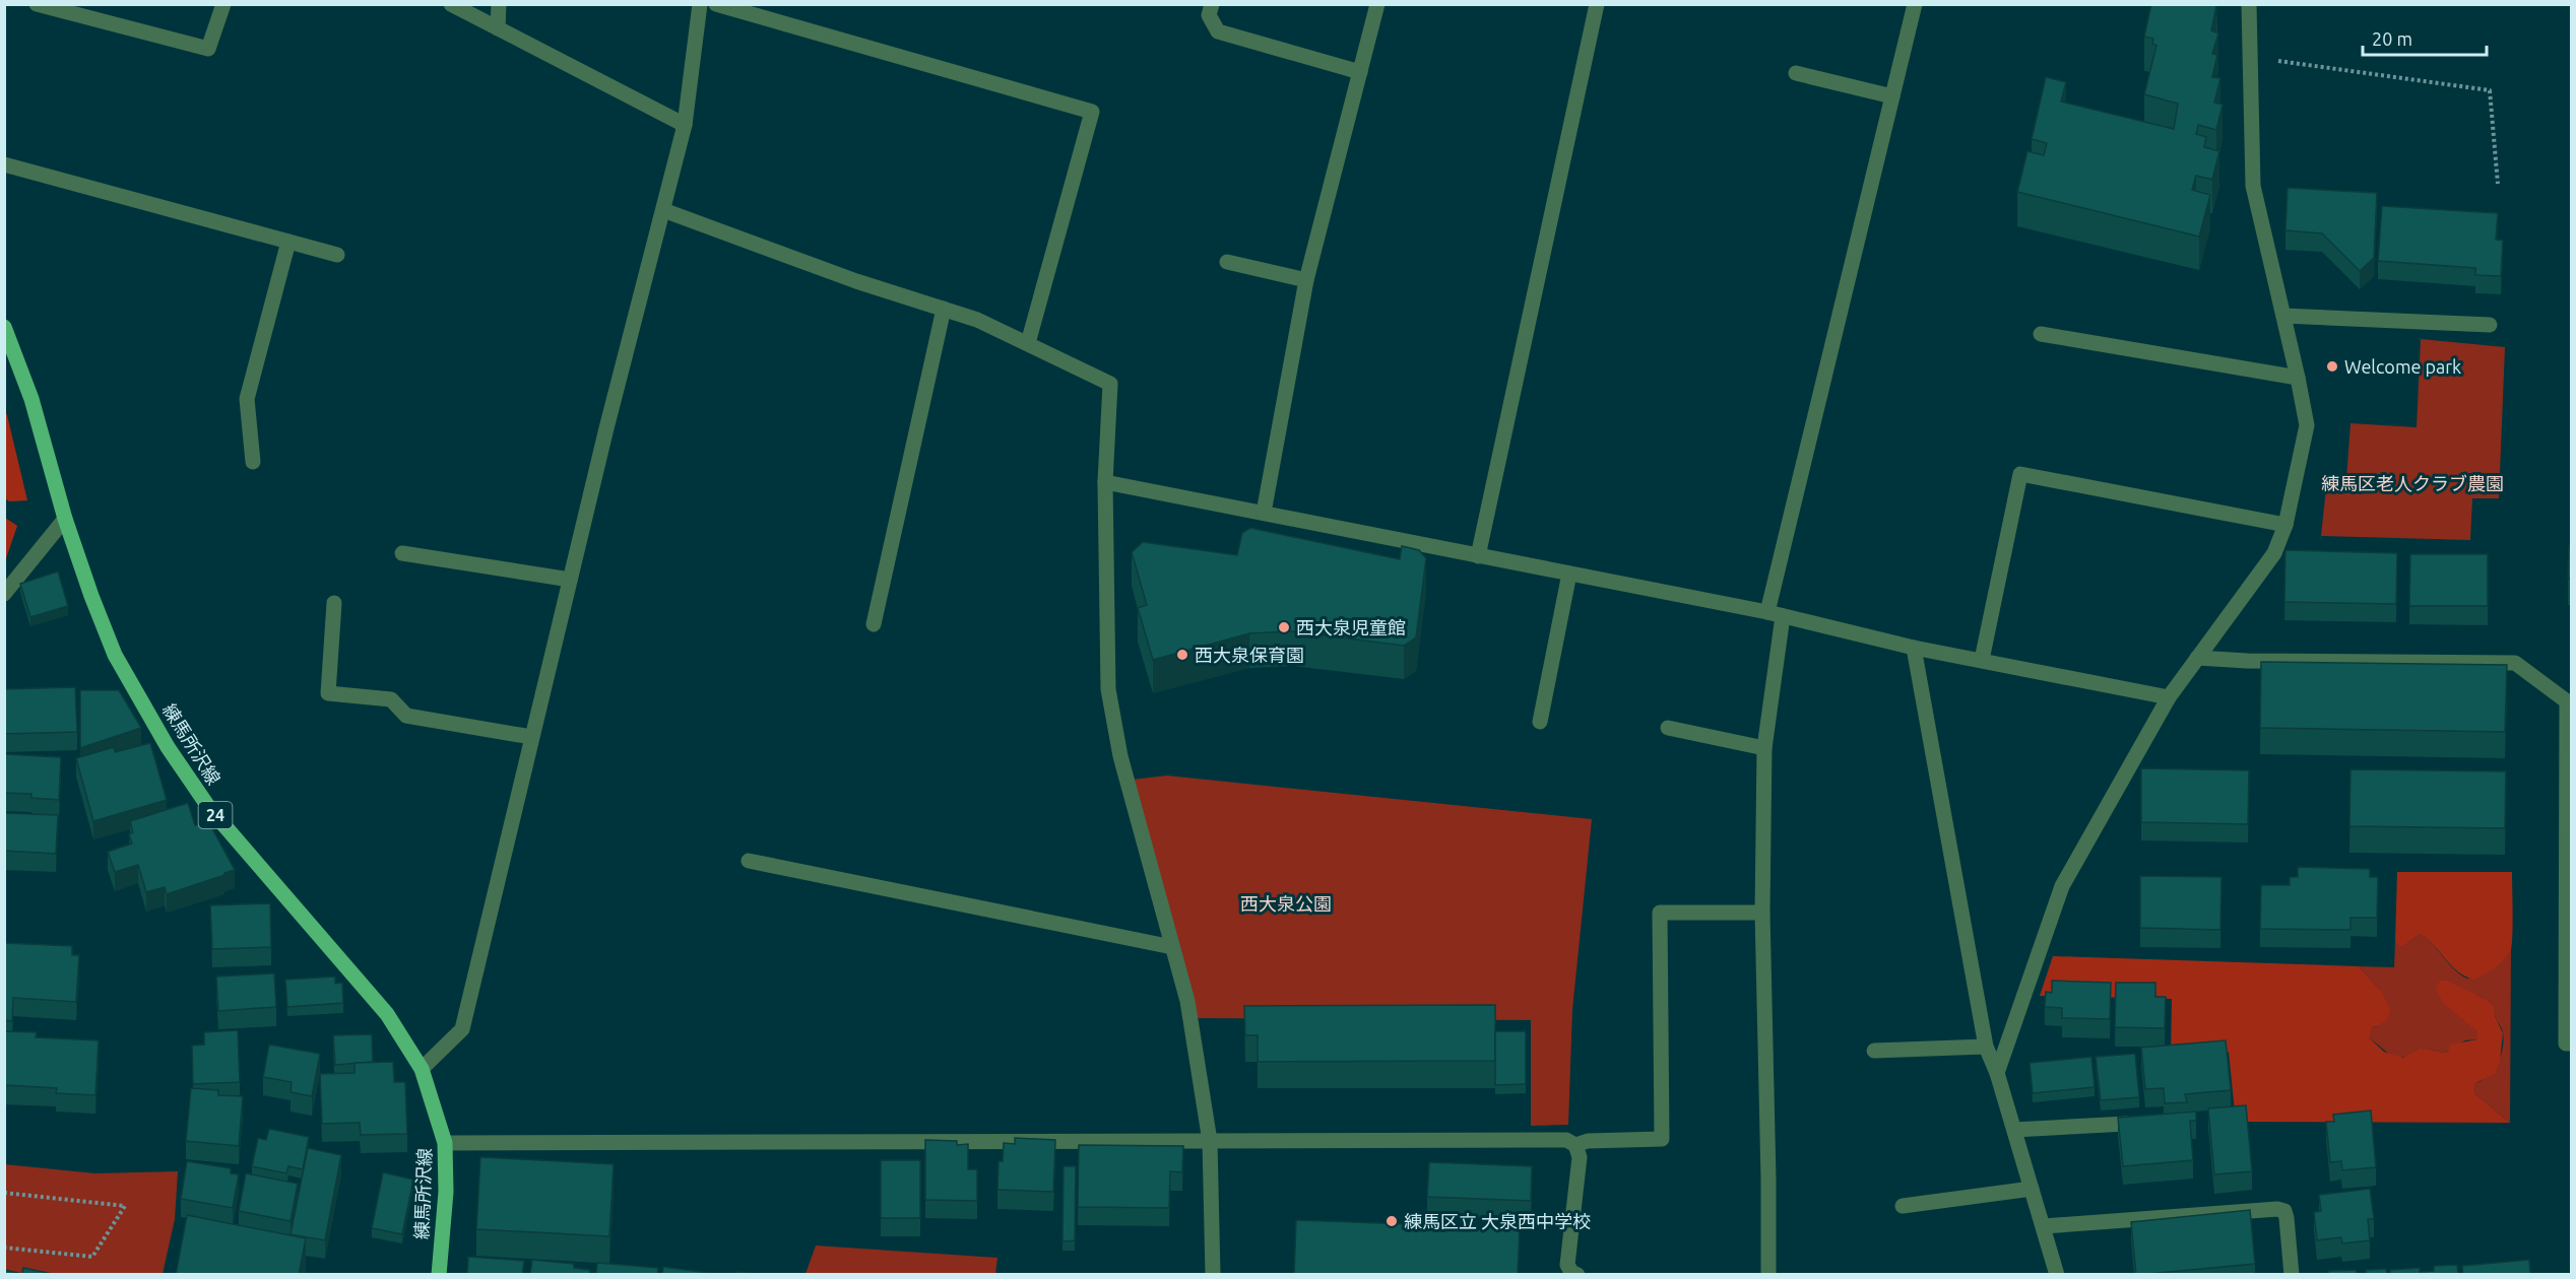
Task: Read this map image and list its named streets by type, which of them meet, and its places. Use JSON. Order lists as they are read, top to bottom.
{
  "streets": {
    "main road": ["練馬所沢線", "24"]
  },
  "parks": ["練馬区老人クラブ農園", "西大泉公園"],
  "places": [
    "Welcome park",
    "西大泉児童館",
    "西大泉保育園",
    "練馬区立 大泉西中学校"
  ],
  "scale_bar": "20 m"
}
